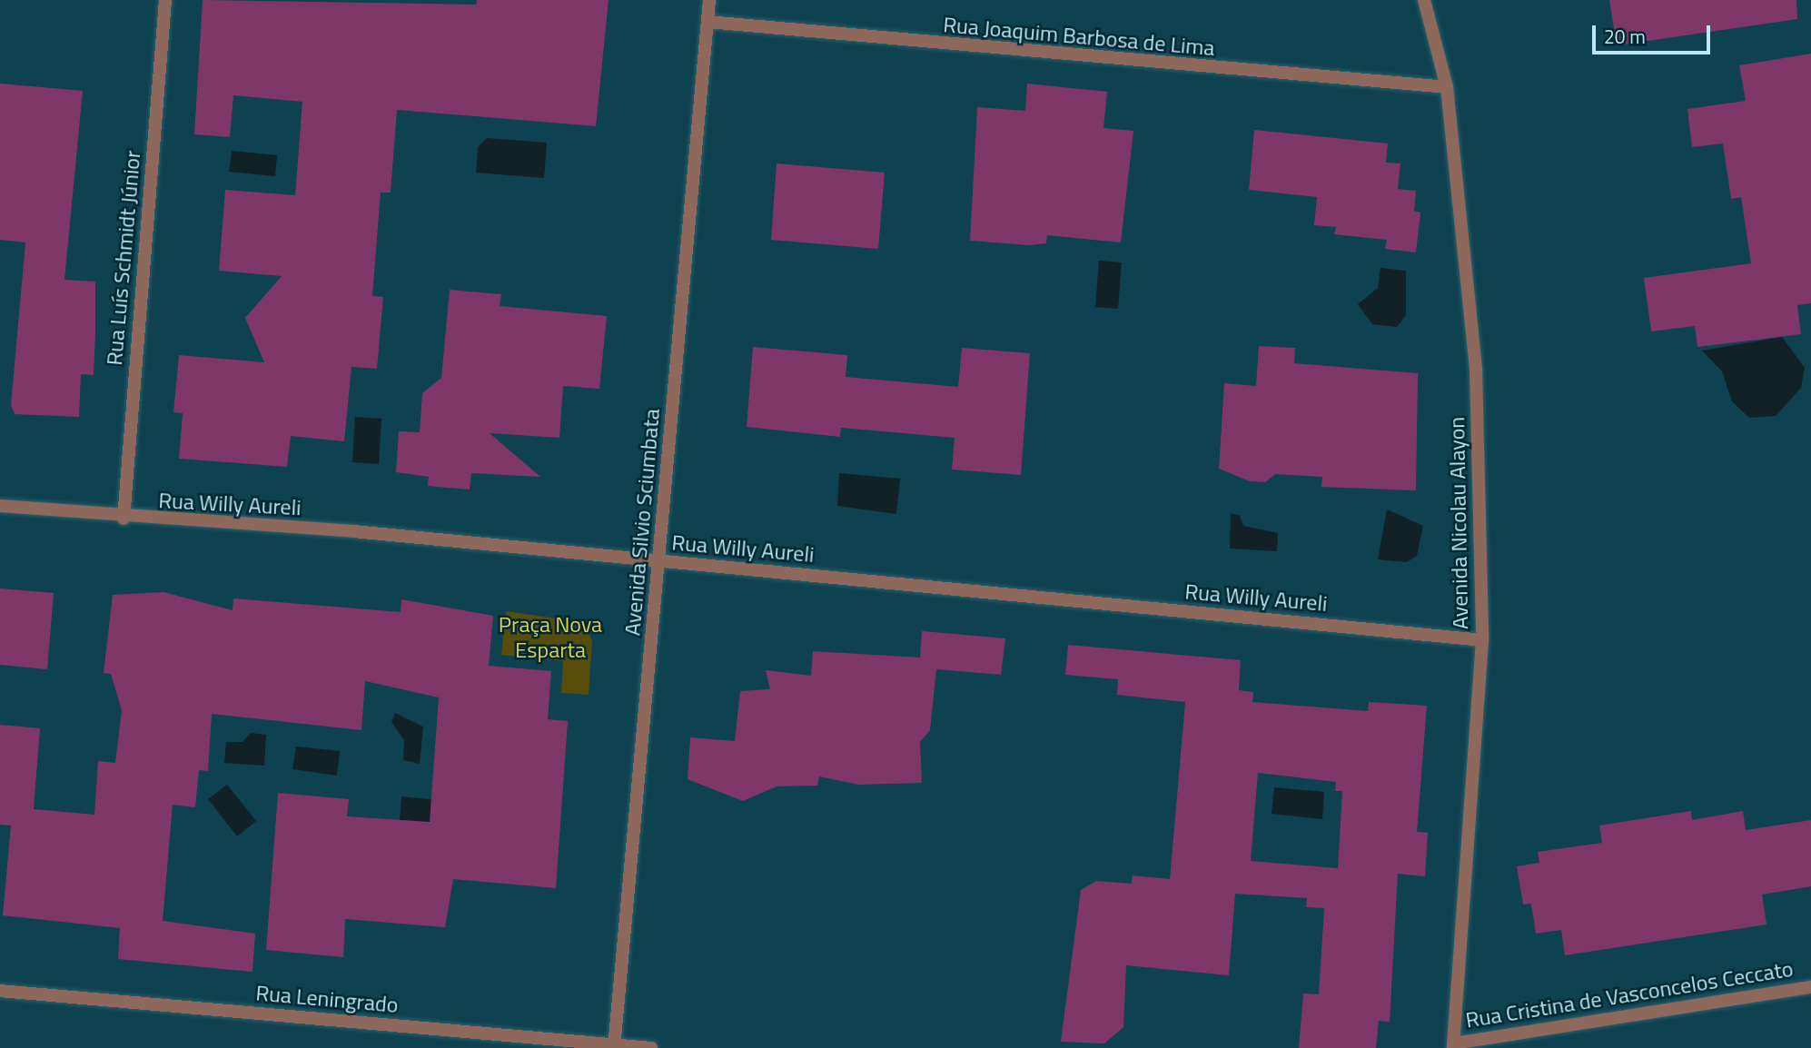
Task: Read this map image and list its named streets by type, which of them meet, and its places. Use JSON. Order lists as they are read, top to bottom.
{
  "streets": {
    "street": [
      "Rua Joaquim Barbosa de Lima",
      "Rua Luís Schmidt Júnior",
      "Rua Willy Aureli",
      "Avenida Silvio Sciumbata",
      "Avenida Nicolau Alayon",
      "Rua Cristina de Vasconcelos Ceccato",
      "Rua Leningrado"
    ]
  },
  "crossings": [
    ["Rua Joaquim Barbosa de Lima", "Avenida Silvio Sciumbata"],
    ["Rua Joaquim Barbosa de Lima", "Avenida Nicolau Alayon"],
    ["Rua Luís Schmidt Júnior", "Rua Willy Aureli"],
    ["Rua Willy Aureli", "Avenida Silvio Sciumbata"],
    ["Rua Willy Aureli", "Avenida Nicolau Alayon"],
    ["Avenida Silvio Sciumbata", "Rua Leningrado"],
    ["Avenida Nicolau Alayon", "Rua Cristina de Vasconcelos Ceccato"]
  ],
  "parks": ["Praça Nova Esparta"],
  "scale_bar": "20 m"
}
